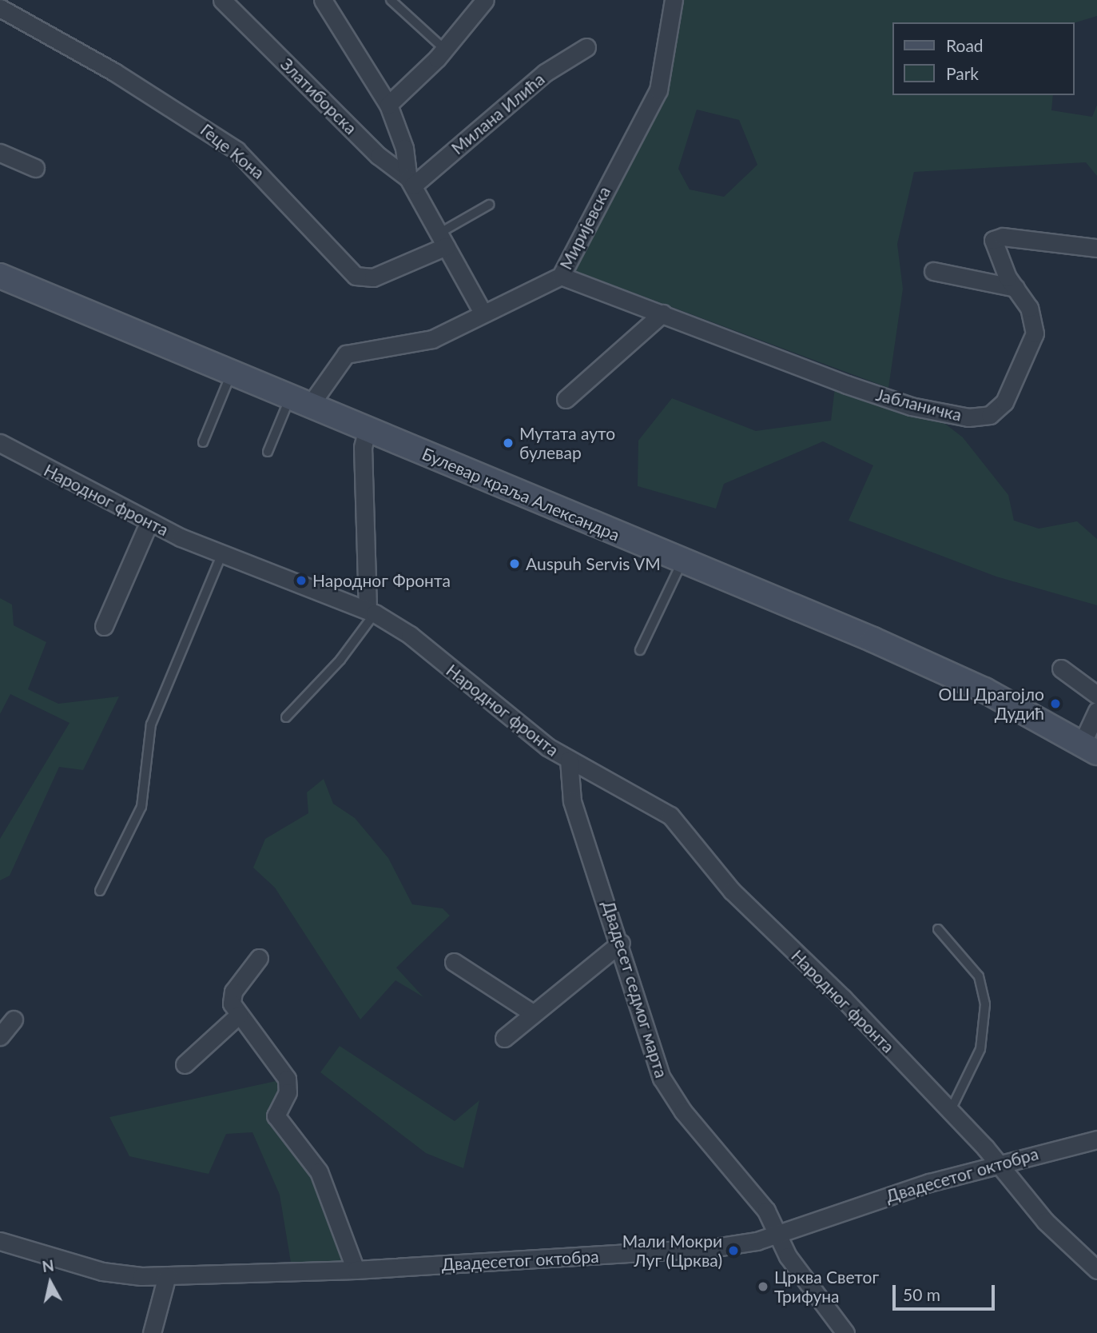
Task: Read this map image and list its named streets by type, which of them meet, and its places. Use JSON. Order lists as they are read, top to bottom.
{
  "streets": {
    "main road": ["Булевар краља Александра"],
    "street": [
      "Златиборска",
      "Милана Илића",
      "Геце Кона",
      "Миријевска",
      "Јабланичка",
      "Народног фронта",
      "Двадесет седмог марта",
      "Двадесетог октобра"
    ]
  },
  "crossings": [
    ["Златиборска", "Милана Илића"],
    ["Златиборска", "Геце Кона"],
    ["Златиборска", "Миријевска"],
    ["Миријевска", "Јабланичка"],
    ["Миријевска", "Булевар краља Александра"],
    ["Народног фронта", "Двадесет седмог марта"],
    ["Народног фронта", "Двадесетог октобра"],
    ["Двадесет седмог марта", "Двадесетог октобра"]
  ],
  "places": [
    "Мутата ауто булевар",
    "Auspuh Servis VM",
    "Народног Фронта",
    "ОШ Драгојло Дудић",
    "Мали Мокри Луг (Црква)",
    "Црква Светог Трифуна"
  ],
  "legend": ["Road", "Park"],
  "scale_bar": "50 m",
  "north": "top"
}
